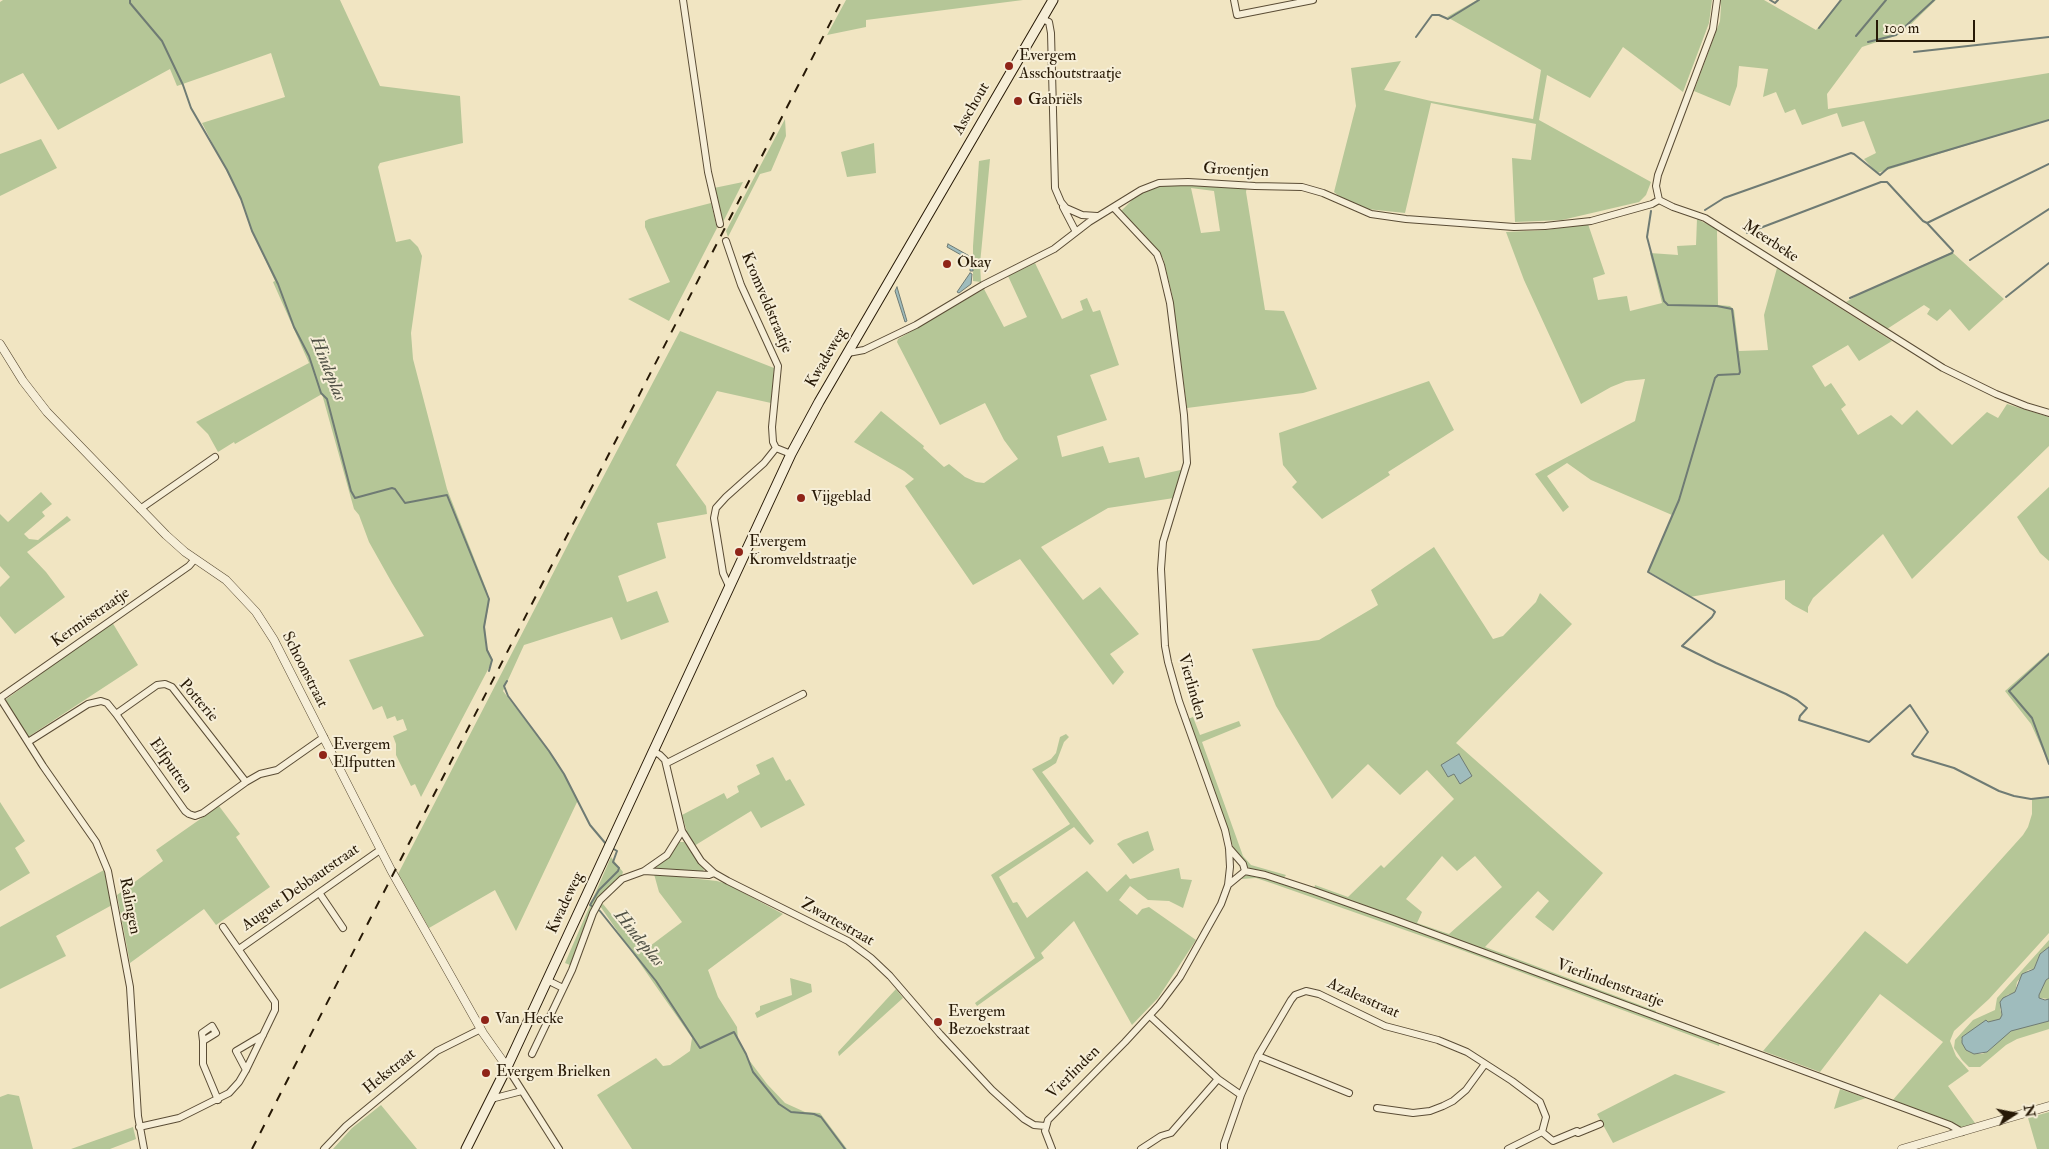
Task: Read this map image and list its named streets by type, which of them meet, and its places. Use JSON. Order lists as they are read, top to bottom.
{
  "streets": {
    "main road": ["Asschout", "Kwadeweg"],
    "street": [
      "Groentjen",
      "Meerbeke",
      "Kromveldstraatje",
      "Kermisstraatje",
      "Schoonstraat",
      "Vierlinden",
      "Potterie",
      "Elfputten",
      "August Debbautstraat",
      "Ralingen",
      "Zwartestraat",
      "Vierlindenstraatje",
      "Azaleastraat",
      "Hekstraat"
    ]
  },
  "crossings": [
    ["Asschout", "Kwadeweg"],
    ["Groentjen", "Meerbeke"],
    ["Groentjen", "Kwadeweg"],
    ["Groentjen", "Vierlinden"],
    ["Kwadeweg", "Schoonstraat"],
    ["Kwadeweg", "Zwartestraat"],
    ["Kermisstraatje", "Schoonstraat"],
    ["Kermisstraatje", "Ralingen"],
    ["Schoonstraat", "Elfputten"],
    ["Schoonstraat", "August Debbautstraat"],
    ["Schoonstraat", "Hekstraat"],
    ["Vierlinden", "Zwartestraat"],
    ["Potterie", "Elfputten"],
    ["Elfputten", "Ralingen"]
  ],
  "water": ["Hindeplas"],
  "places": [
    "Evergem Asschoutstraatje",
    "Gabriëls",
    "Okay",
    "Vijgeblad",
    "Evergem Kromveldstraatje",
    "Evergem Elfputten",
    "Van Hecke",
    "Evergem Bezoekstraat",
    "Evergem Brielken"
  ],
  "scale_bar": "100 m",
  "north": "right"
}
